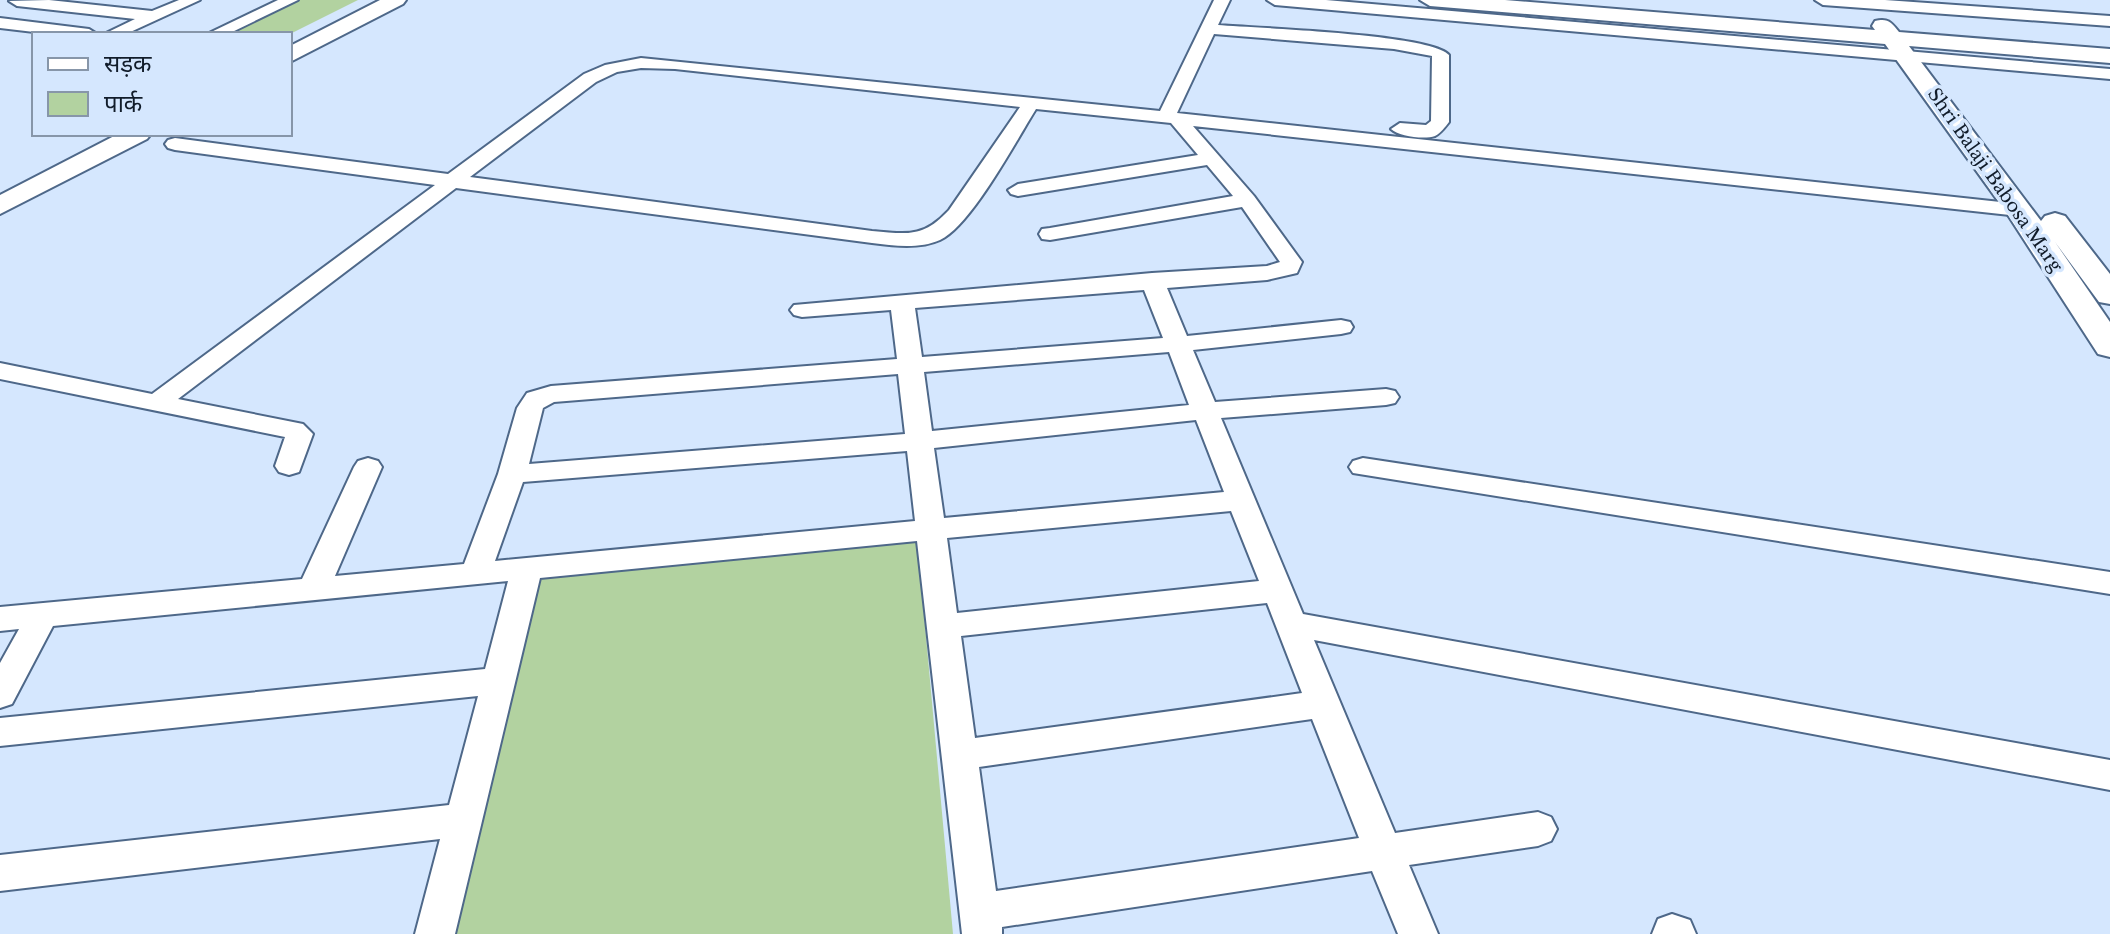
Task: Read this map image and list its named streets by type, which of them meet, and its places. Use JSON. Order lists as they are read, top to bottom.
{
  "streets": {
    "street": ["Shri Balaji Babosa Marg"]
  },
  "legend": ["सड़क", "पार्क"]
}
